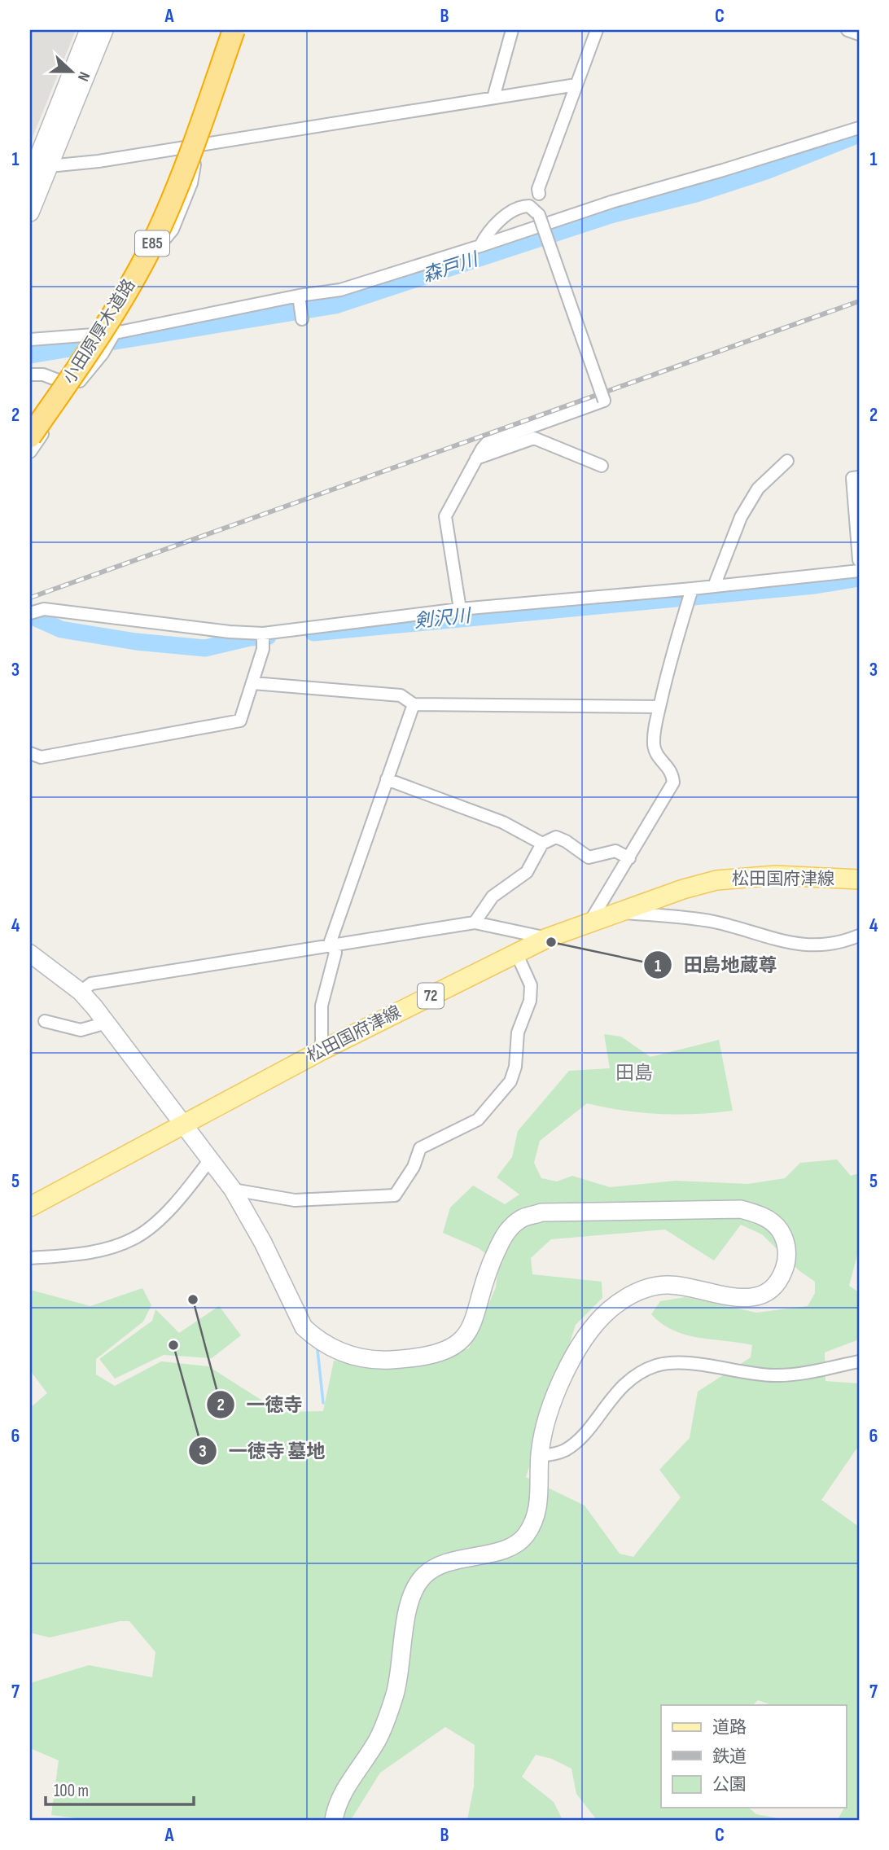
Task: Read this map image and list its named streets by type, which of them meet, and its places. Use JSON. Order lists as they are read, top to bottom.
{
  "streets": {
    "highway": ["E85", "小田原厚木道路"],
    "main road": ["松田国府津線", "72"]
  },
  "districts": ["田島"],
  "water": ["森戸川", "剣沢川"],
  "places": ["田島地蔵尊", "一徳寺", "一徳寺 墓地"],
  "legend": ["道路", "鉄道", "公園"],
  "scale_bar": "100 m",
  "north": "right",
  "grid": {
    "columns": ["A", "B", "C"],
    "rows": [
      "1",
      "2",
      "3",
      "4",
      "5",
      "6",
      "7"
    ]
  }
}
